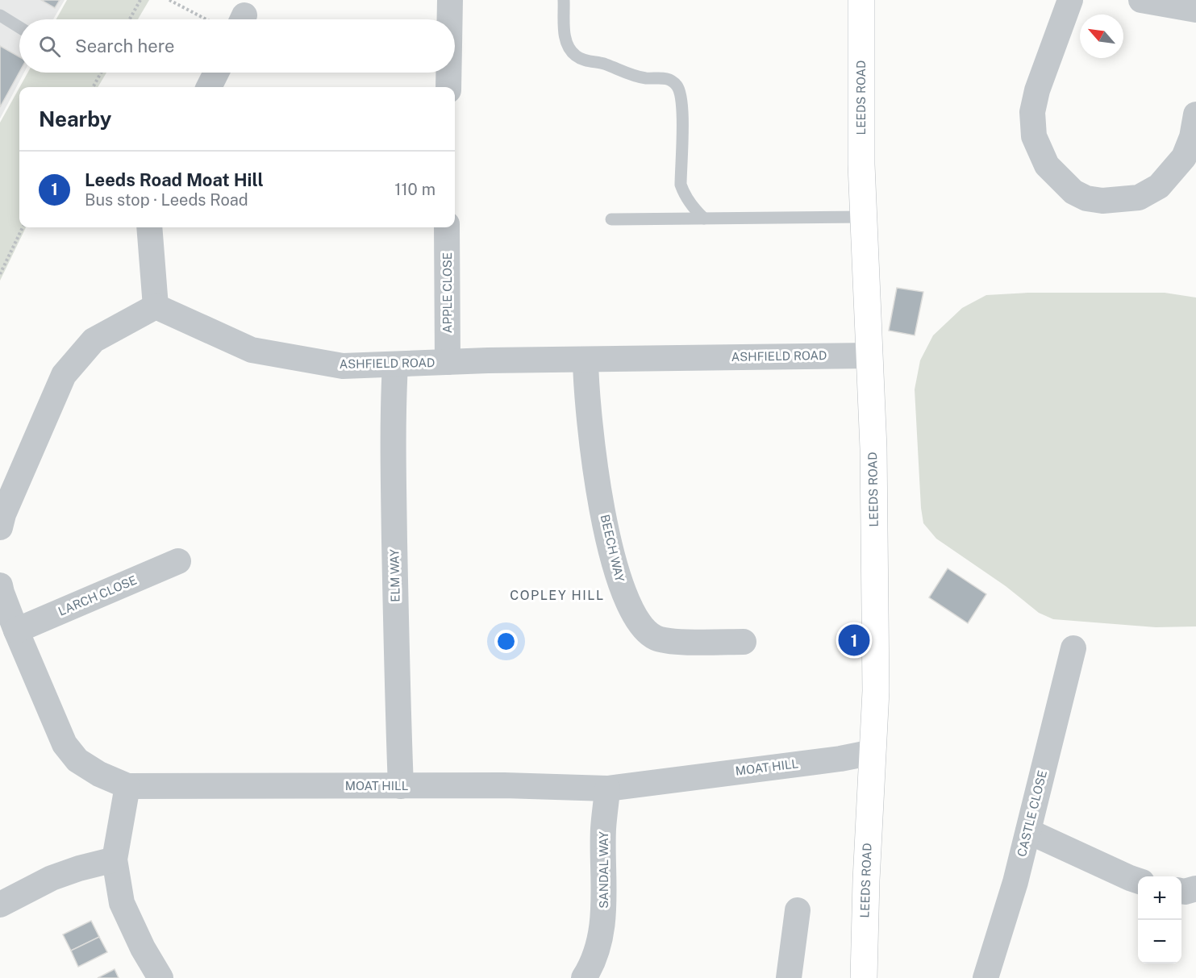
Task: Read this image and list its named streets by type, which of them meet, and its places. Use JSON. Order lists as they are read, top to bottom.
{
  "streets": {
    "main road": ["LEEDS ROAD"],
    "street": [
      "APPLE CLOSE",
      "ASHFIELD ROAD",
      "BEECH WAY",
      "ELM WAY",
      "LARCH CLOSE",
      "MOAT HILL",
      "CASTLE CLOSE",
      "SANDAL WAY"
    ]
  },
  "crossings": [
    ["LEEDS ROAD", "ASHFIELD ROAD"],
    ["LEEDS ROAD", "MOAT HILL"],
    ["APPLE CLOSE", "ASHFIELD ROAD"],
    ["ASHFIELD ROAD", "BEECH WAY"],
    ["ASHFIELD ROAD", "ELM WAY"],
    ["ELM WAY", "MOAT HILL"],
    ["LARCH CLOSE", "MOAT HILL"],
    ["MOAT HILL", "SANDAL WAY"]
  ],
  "districts": ["COPLEY HILL"],
  "north": "top left",
  "page": {
    "search": "Search here",
    "heading": "Nearby",
    "list": [
      {
        "mark": "1",
        "name": "Leeds Road Moat Hill",
        "note": "Bus stop · Leeds Road",
        "value": "110 m"
      }
    ],
    "pins": "1",
    "map_buttons": ["+", "−"]
  }
}
